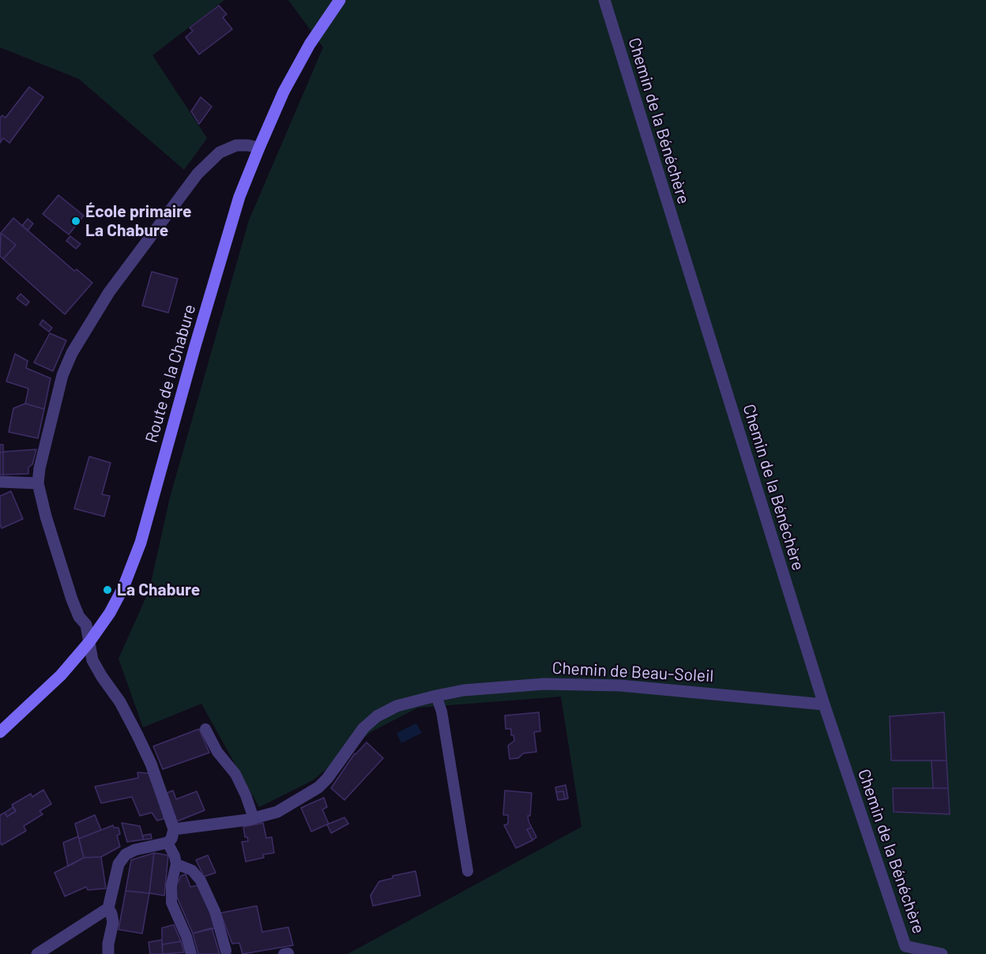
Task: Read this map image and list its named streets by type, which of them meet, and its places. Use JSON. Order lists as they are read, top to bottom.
{
  "streets": {
    "main road": ["Route de la Chabure"],
    "street": ["Chemin de la Bénéchère", "Chemin de Beau-Soleil"]
  },
  "crossings": [
    ["Chemin de la Bénéchère", "Chemin de Beau-Soleil"]
  ],
  "places": ["École primaire La Chabure", "La Chabure"]
}
